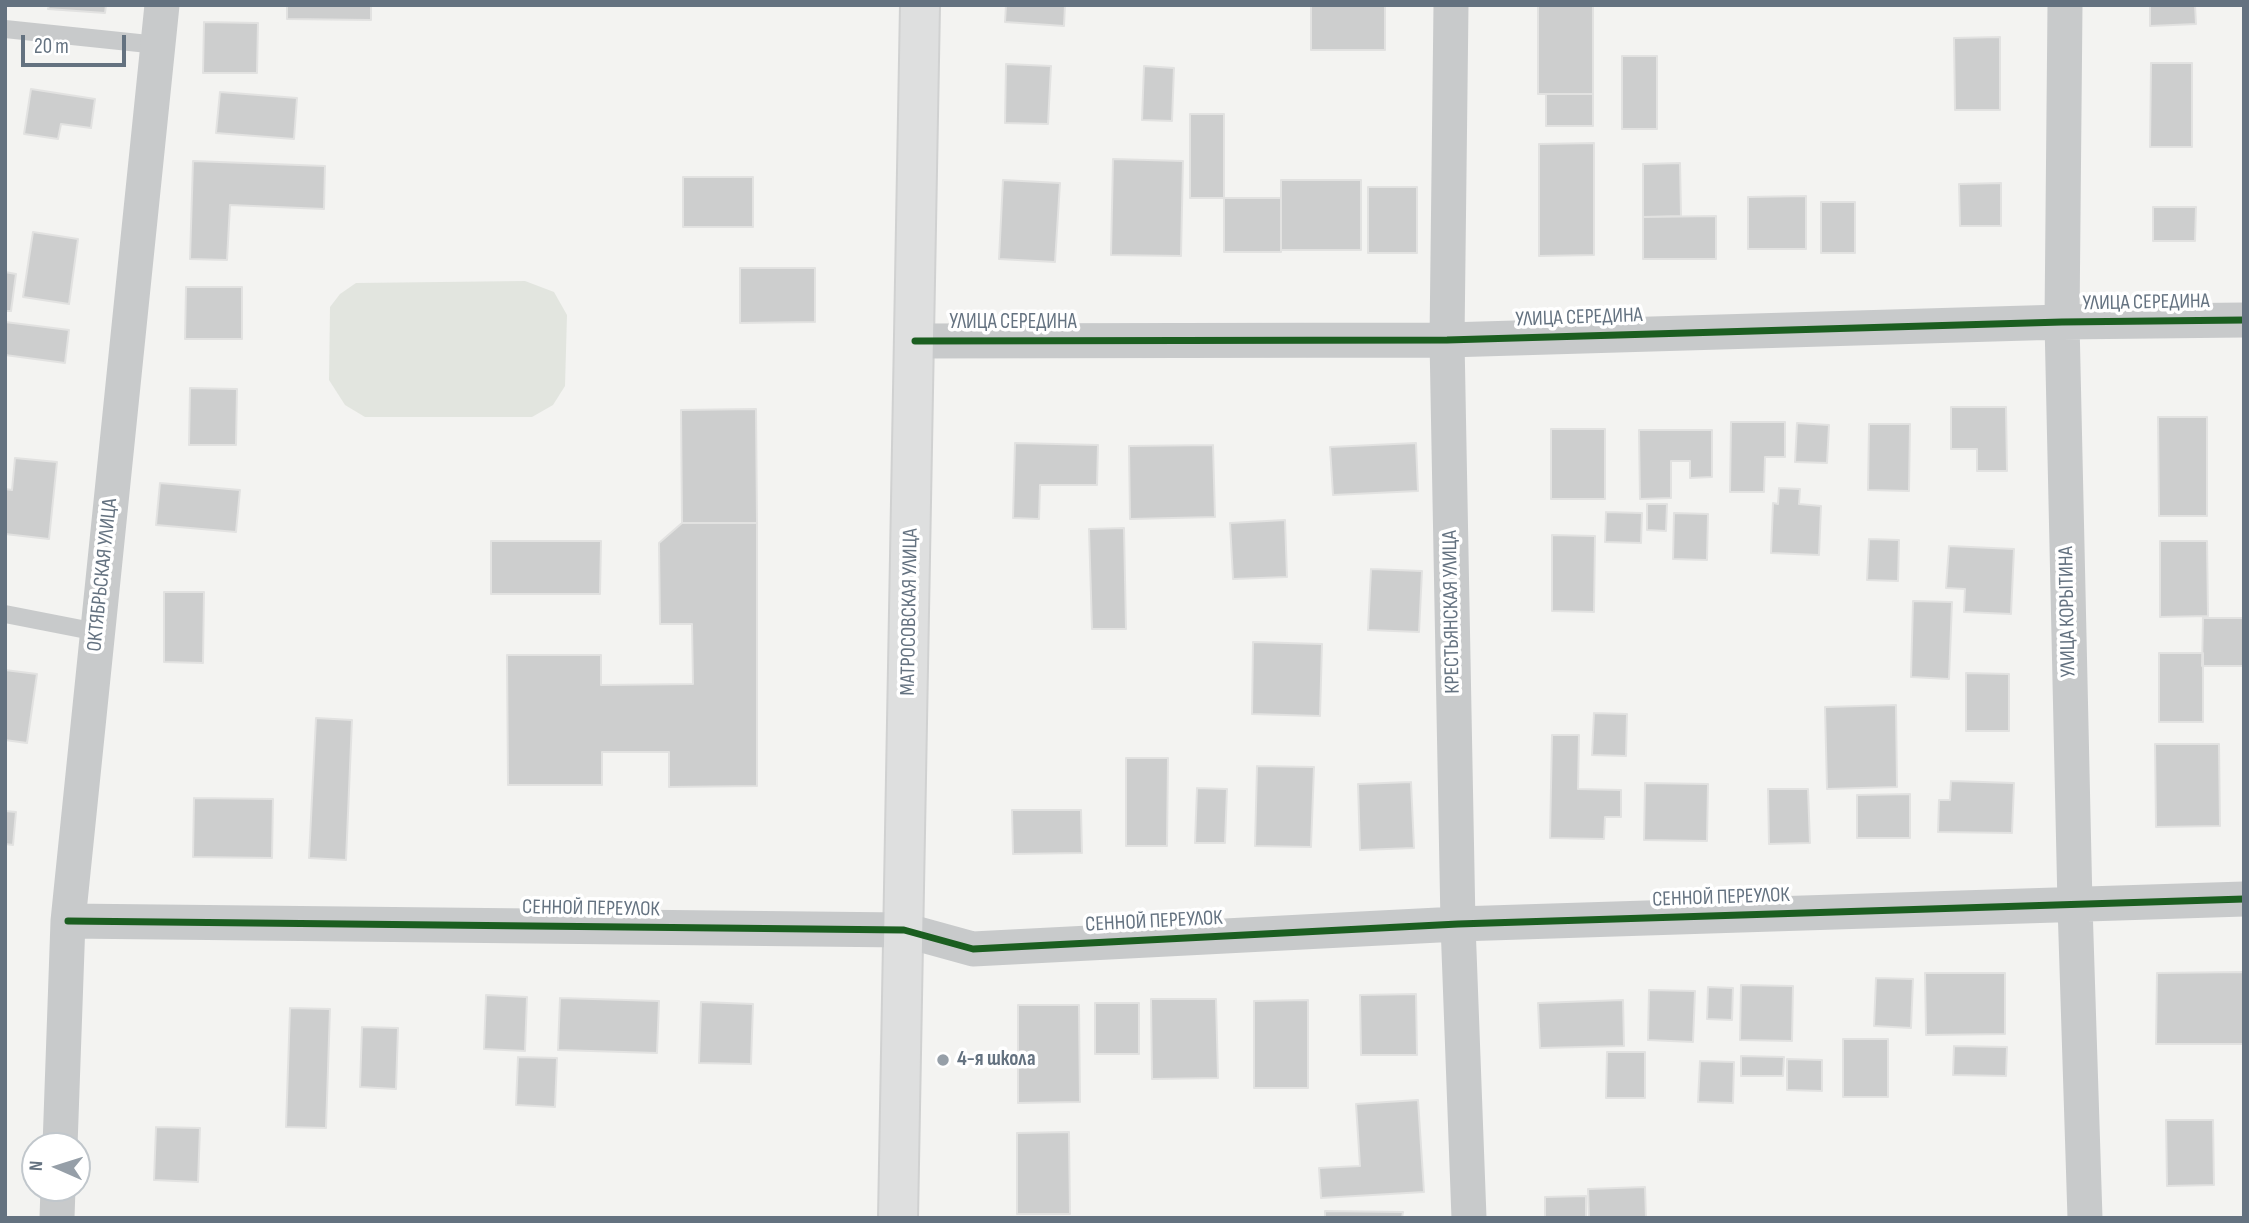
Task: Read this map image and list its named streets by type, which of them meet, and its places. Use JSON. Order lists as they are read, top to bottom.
{
  "streets": {
    "highway": ["МАТРОСОВСКАЯ УЛИЦА"],
    "street": [
      "УЛИЦА СЕРЕДИНА",
      "ОКТЯБРЬСКАЯ УЛИЦА",
      "КРЕСТЬЯНСКАЯ УЛИЦА",
      "УЛИЦА КОРЫТИНА",
      "СЕННОЙ ПЕРЕУЛОК"
    ]
  },
  "crossings": [
    ["УЛИЦА СЕРЕДИНА", "МАТРОСОВСКАЯ УЛИЦА"],
    ["УЛИЦА СЕРЕДИНА", "КРЕСТЬЯНСКАЯ УЛИЦА"],
    ["УЛИЦА СЕРЕДИНА", "УЛИЦА КОРЫТИНА"],
    ["ОКТЯБРЬСКАЯ УЛИЦА", "СЕННОЙ ПЕРЕУЛОК"],
    ["МАТРОСОВСКАЯ УЛИЦА", "СЕННОЙ ПЕРЕУЛОК"],
    ["КРЕСТЬЯНСКАЯ УЛИЦА", "СЕННОЙ ПЕРЕУЛОК"],
    ["УЛИЦА КОРЫТИНА", "СЕННОЙ ПЕРЕУЛОК"]
  ],
  "places": ["4-я школа"],
  "scale_bar": "20 m",
  "north": "left"
}
